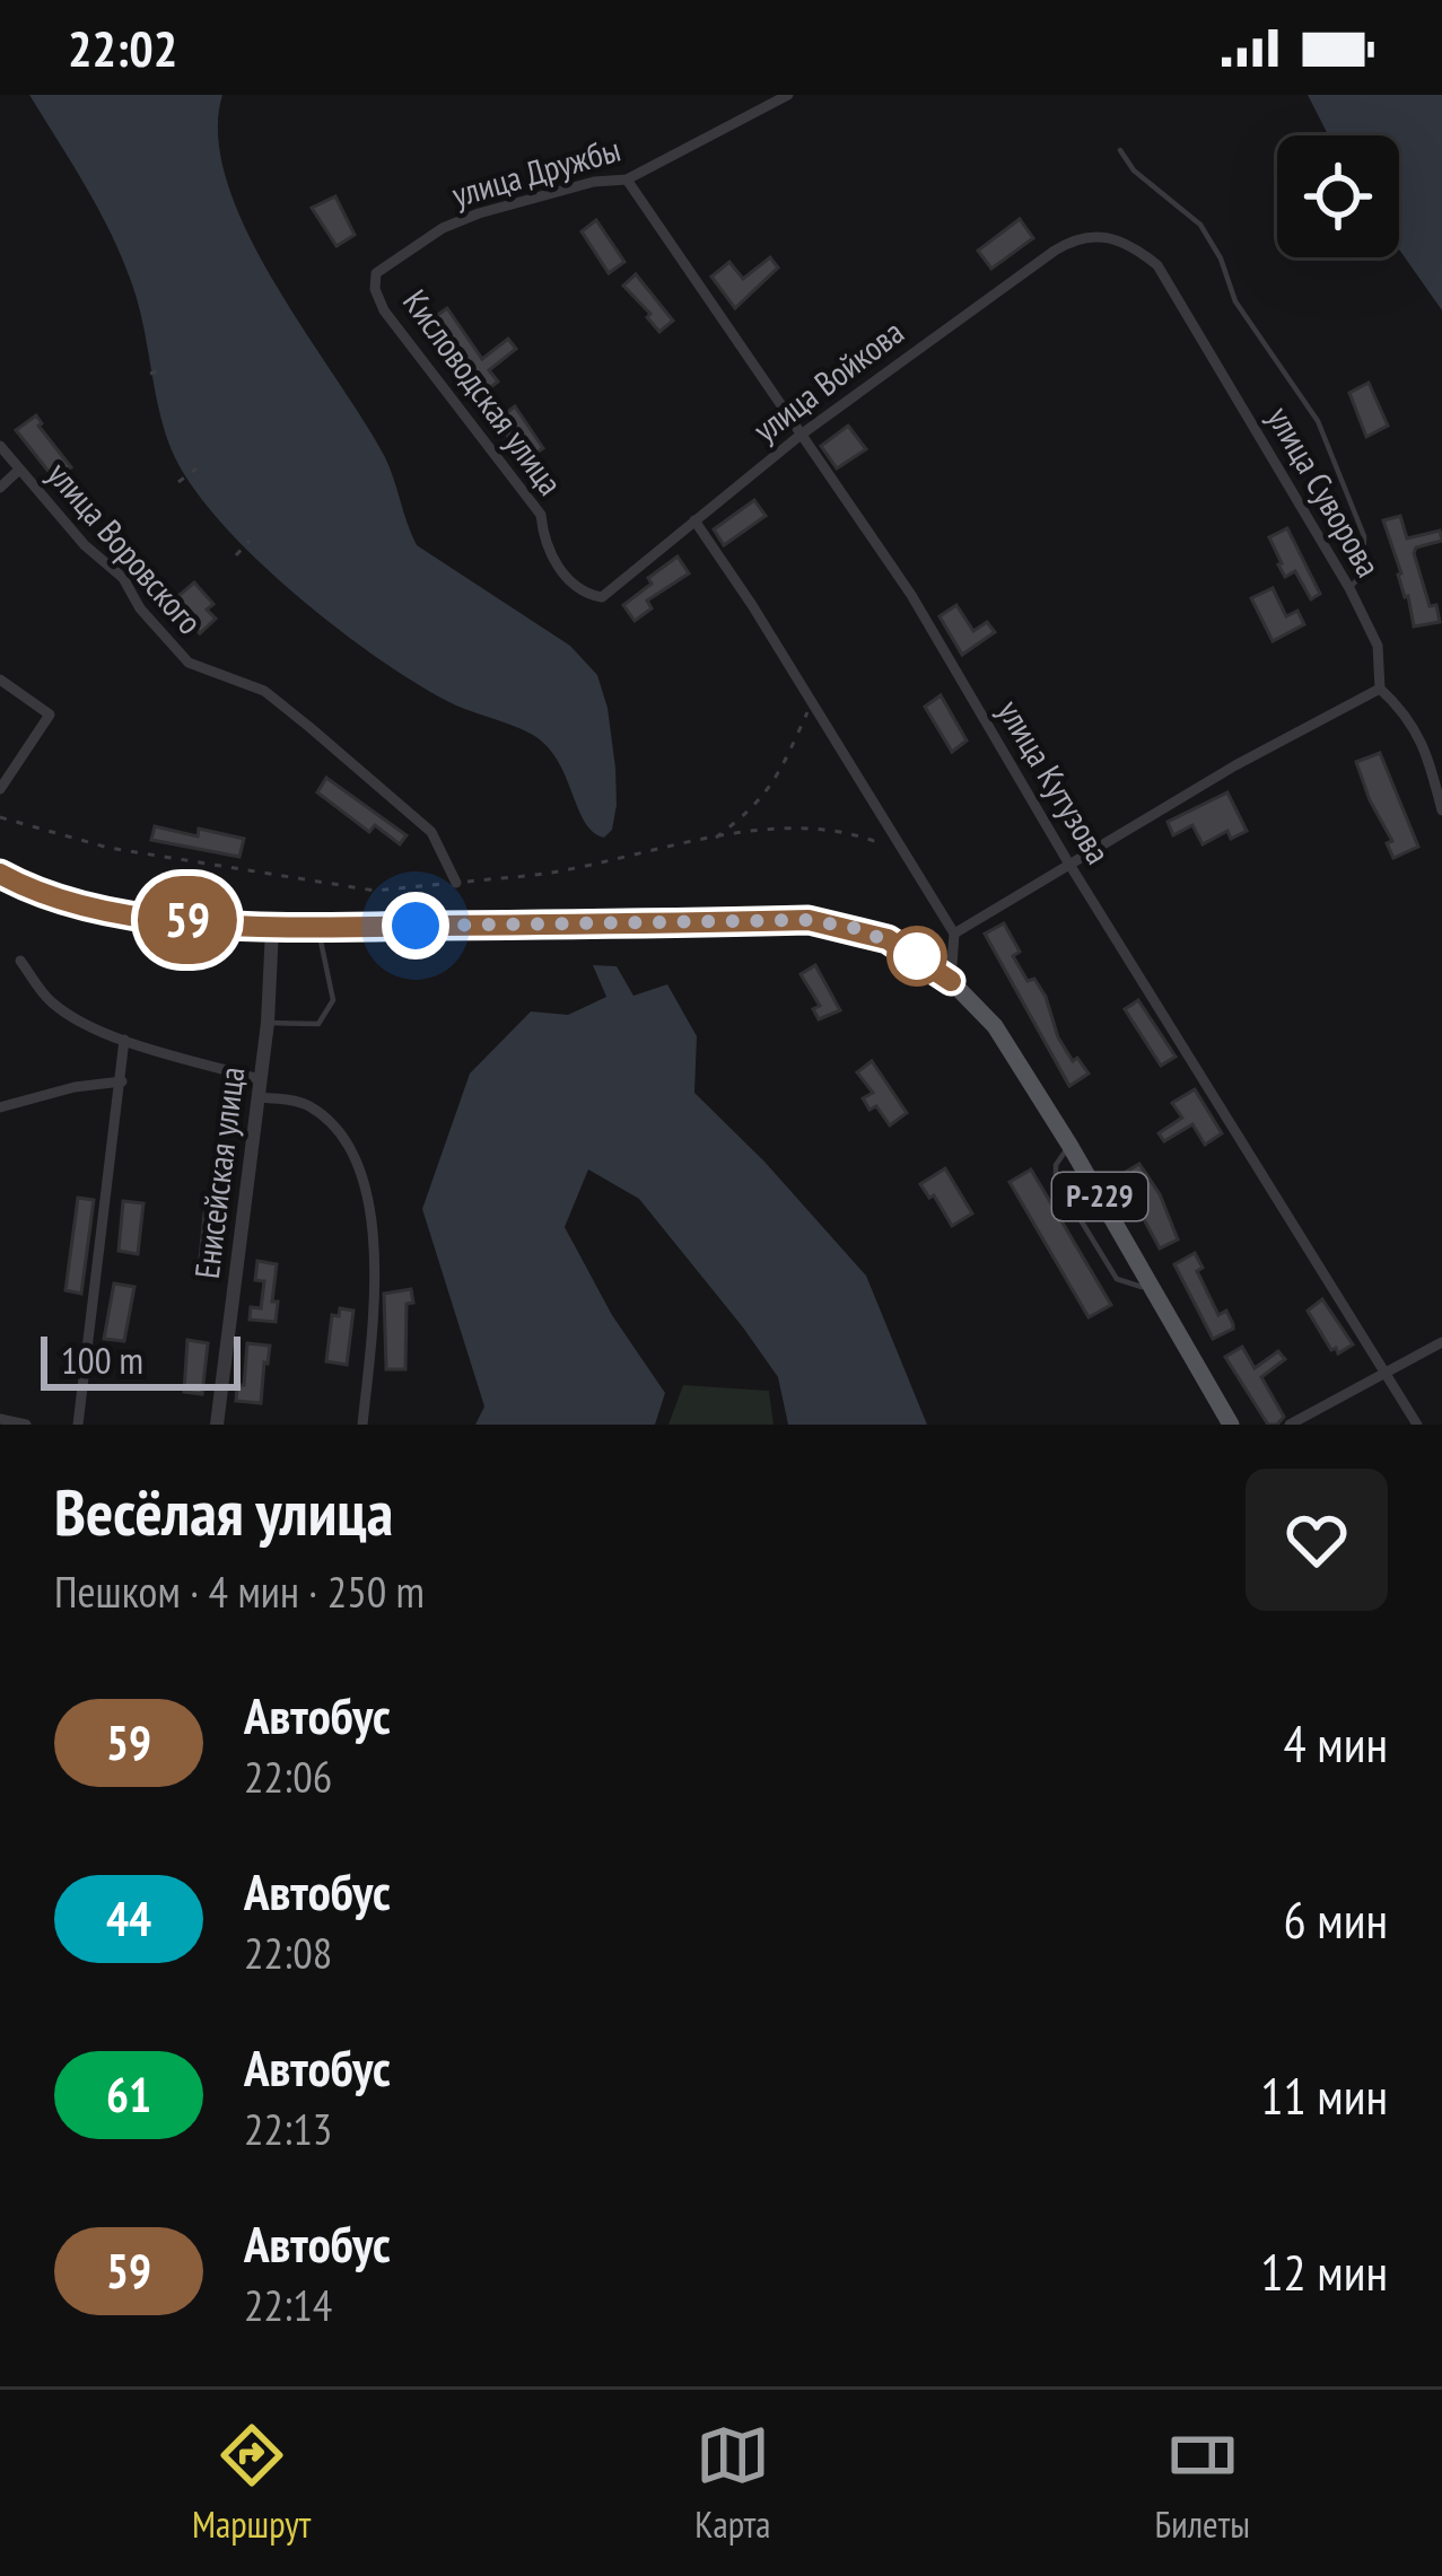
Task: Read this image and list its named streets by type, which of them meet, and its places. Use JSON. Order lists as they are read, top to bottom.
{
  "streets": {
    "main road": ["Р-229"],
    "street": [
      "улица Дружбы",
      "улица Войкова",
      "Кисловодская улица",
      "улица Суворова",
      "улица Воровского",
      "улица Кутузова",
      "Енисейская улица"
    ]
  },
  "crossings": [
    ["улица Дружбы", "Кисловодская улица"],
    ["улица Дружбы", "улица Кутузова"],
    ["улица Войкова", "Кисловодская улица"],
    ["улица Войкова", "улица Суворова"],
    ["улица Войкова", "улица Кутузова"],
    ["Енисейская улица", "Р-229"]
  ],
  "lines": ["bus line 59"],
  "scale_bar": "100 m",
  "page": {
    "status": "22:02",
    "on_map": "59",
    "scale": "100 m",
    "heading": ["Весёлая улица", "Пешком · 4 мин · 250 m"],
    "list": [
      {
        "mark": "59",
        "name": "Автобус",
        "note": "22:06",
        "value": "4 мин"
      },
      {
        "mark": "44",
        "name": "Автобус",
        "note": "22:08",
        "value": "6 мин"
      },
      {
        "mark": "61",
        "name": "Автобус",
        "note": "22:13",
        "value": "11 мин"
      },
      {
        "mark": "59",
        "name": "Автобус",
        "note": "22:14",
        "value": "12 мин"
      }
    ],
    "tabs": ["Маршрут", "Карта", "Билеты"]
  }
}
